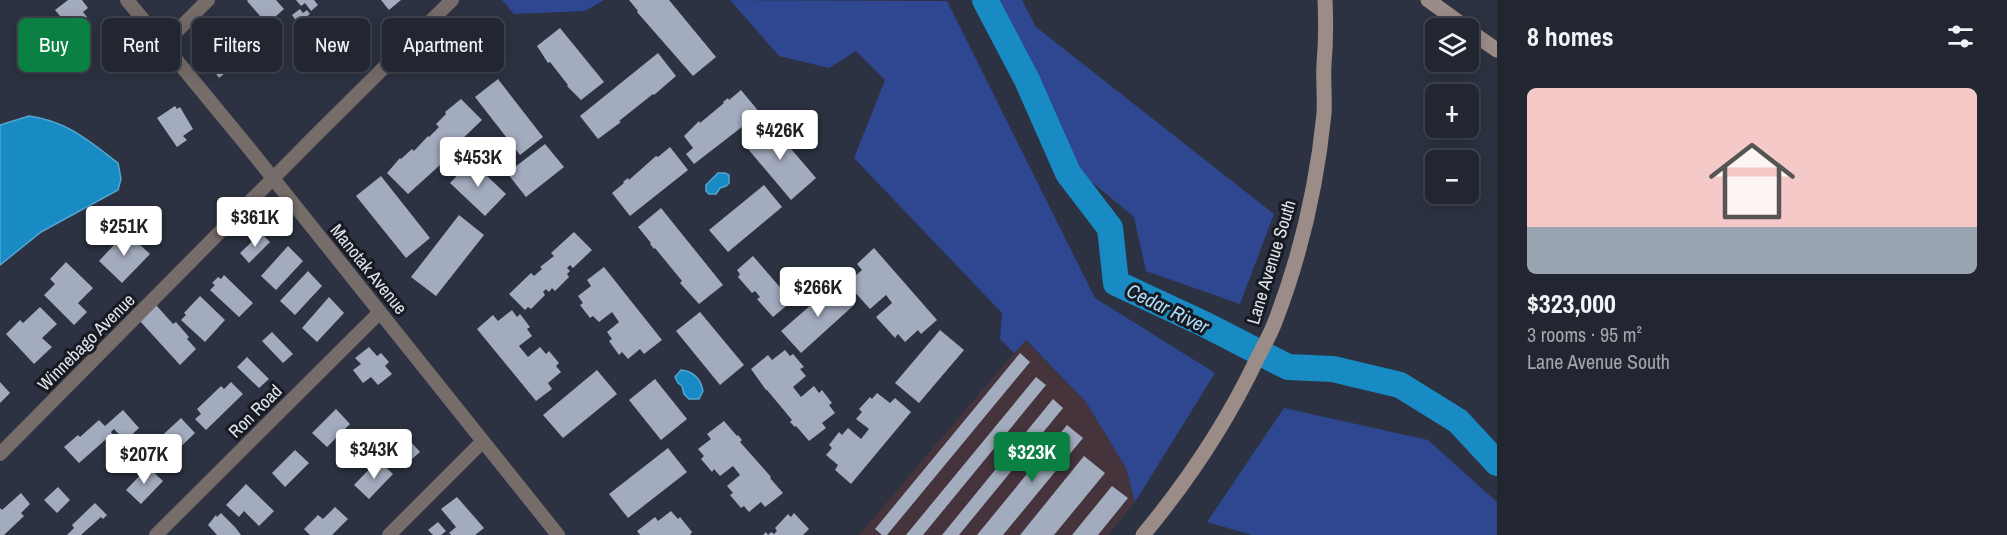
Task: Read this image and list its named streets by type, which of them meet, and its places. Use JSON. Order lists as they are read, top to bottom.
{
  "streets": {
    "main road": ["Lane Avenue South"],
    "street": ["Manotak Avenue", "Winnebago Avenue", "Ron Road"]
  },
  "crossings": [
    ["Manotak Avenue", "Winnebago Avenue"],
    ["Manotak Avenue", "Ron Road"]
  ],
  "water": ["Cedar River"],
  "page": {
    "heading": "8 homes",
    "map_buttons": ["+", "−"],
    "chip": [
      "Buy",
      "Rent",
      "Filters",
      "New",
      "Apartment"
    ],
    "list": [
      {
        "name": "$323,000",
        "note": "3 rooms · 95 m² · Lane Avenue South"
      }
    ],
    "price": [
      "$426K",
      "$453K",
      "$361K",
      "$251K",
      "$266K",
      "$343K",
      "$323K",
      "$207K"
    ]
  }
}
